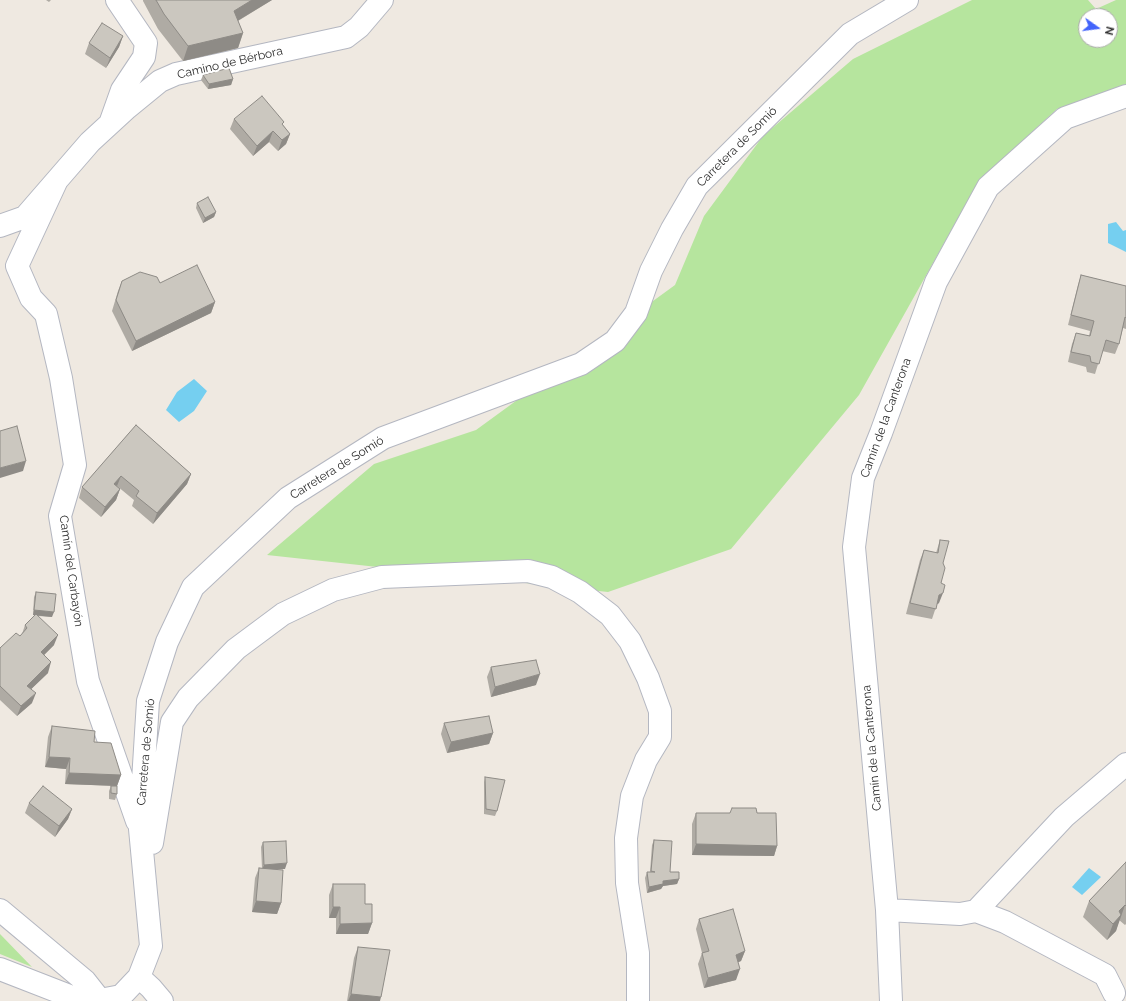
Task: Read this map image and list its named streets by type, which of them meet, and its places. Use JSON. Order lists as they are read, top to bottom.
{
  "streets": {
    "street": [
      "Camino de Bérbora",
      "Carretera de Somió",
      "Camín de la Canterona",
      "Camín del Carbayón"
    ]
  },
  "crossings": [
    ["Camino de Bérbora", "Camín del Carbayón"],
    ["Carretera de Somió", "Camín del Carbayón"]
  ],
  "north": "right"
}
